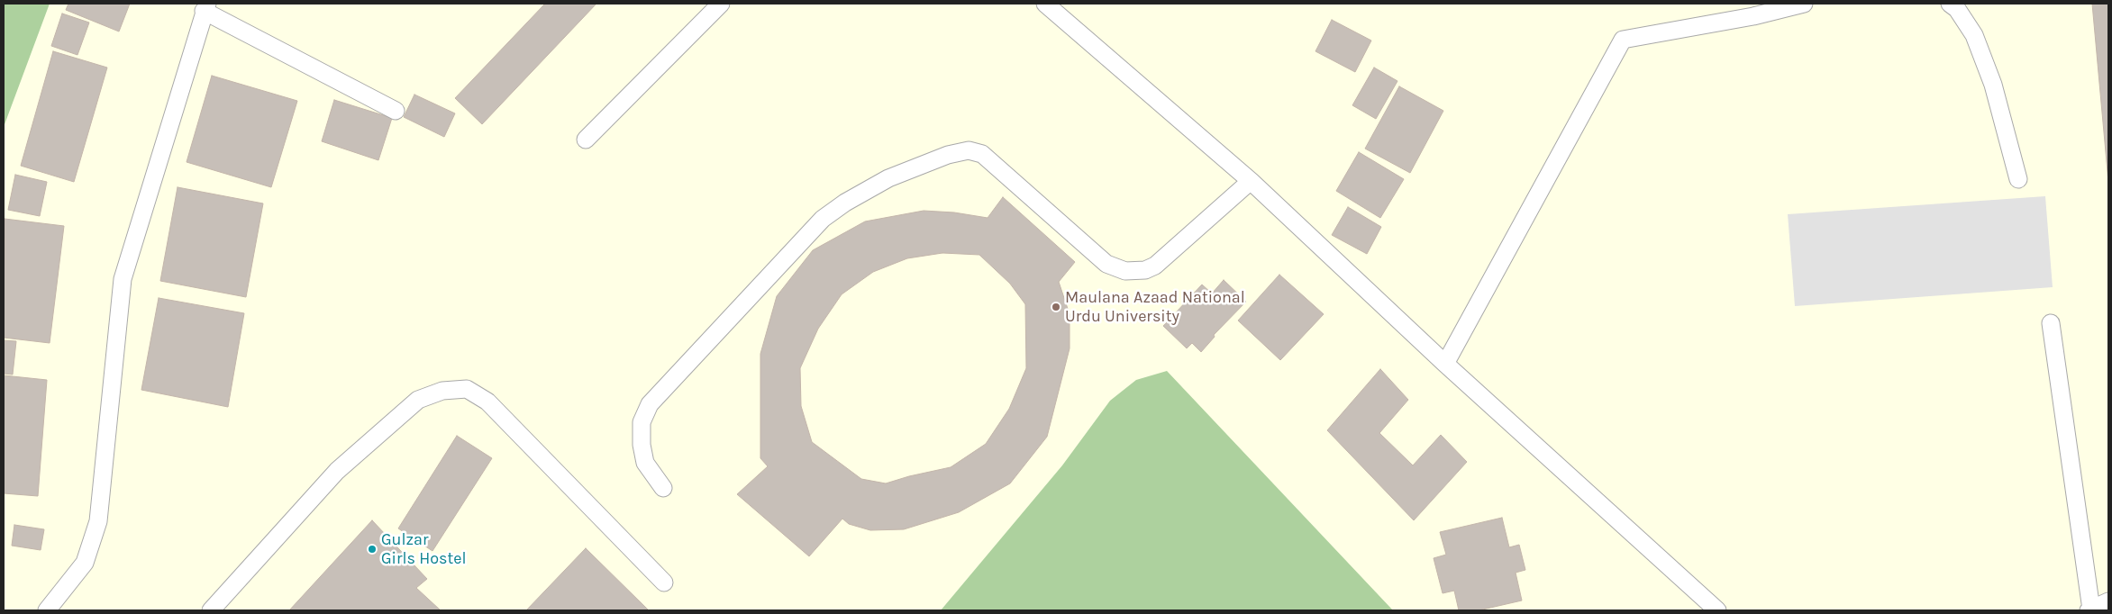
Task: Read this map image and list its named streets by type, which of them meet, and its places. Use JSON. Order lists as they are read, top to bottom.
{
  "places": ["Maulana Azaad National Urdu University", "Gulzar Girls Hostel"]
}
